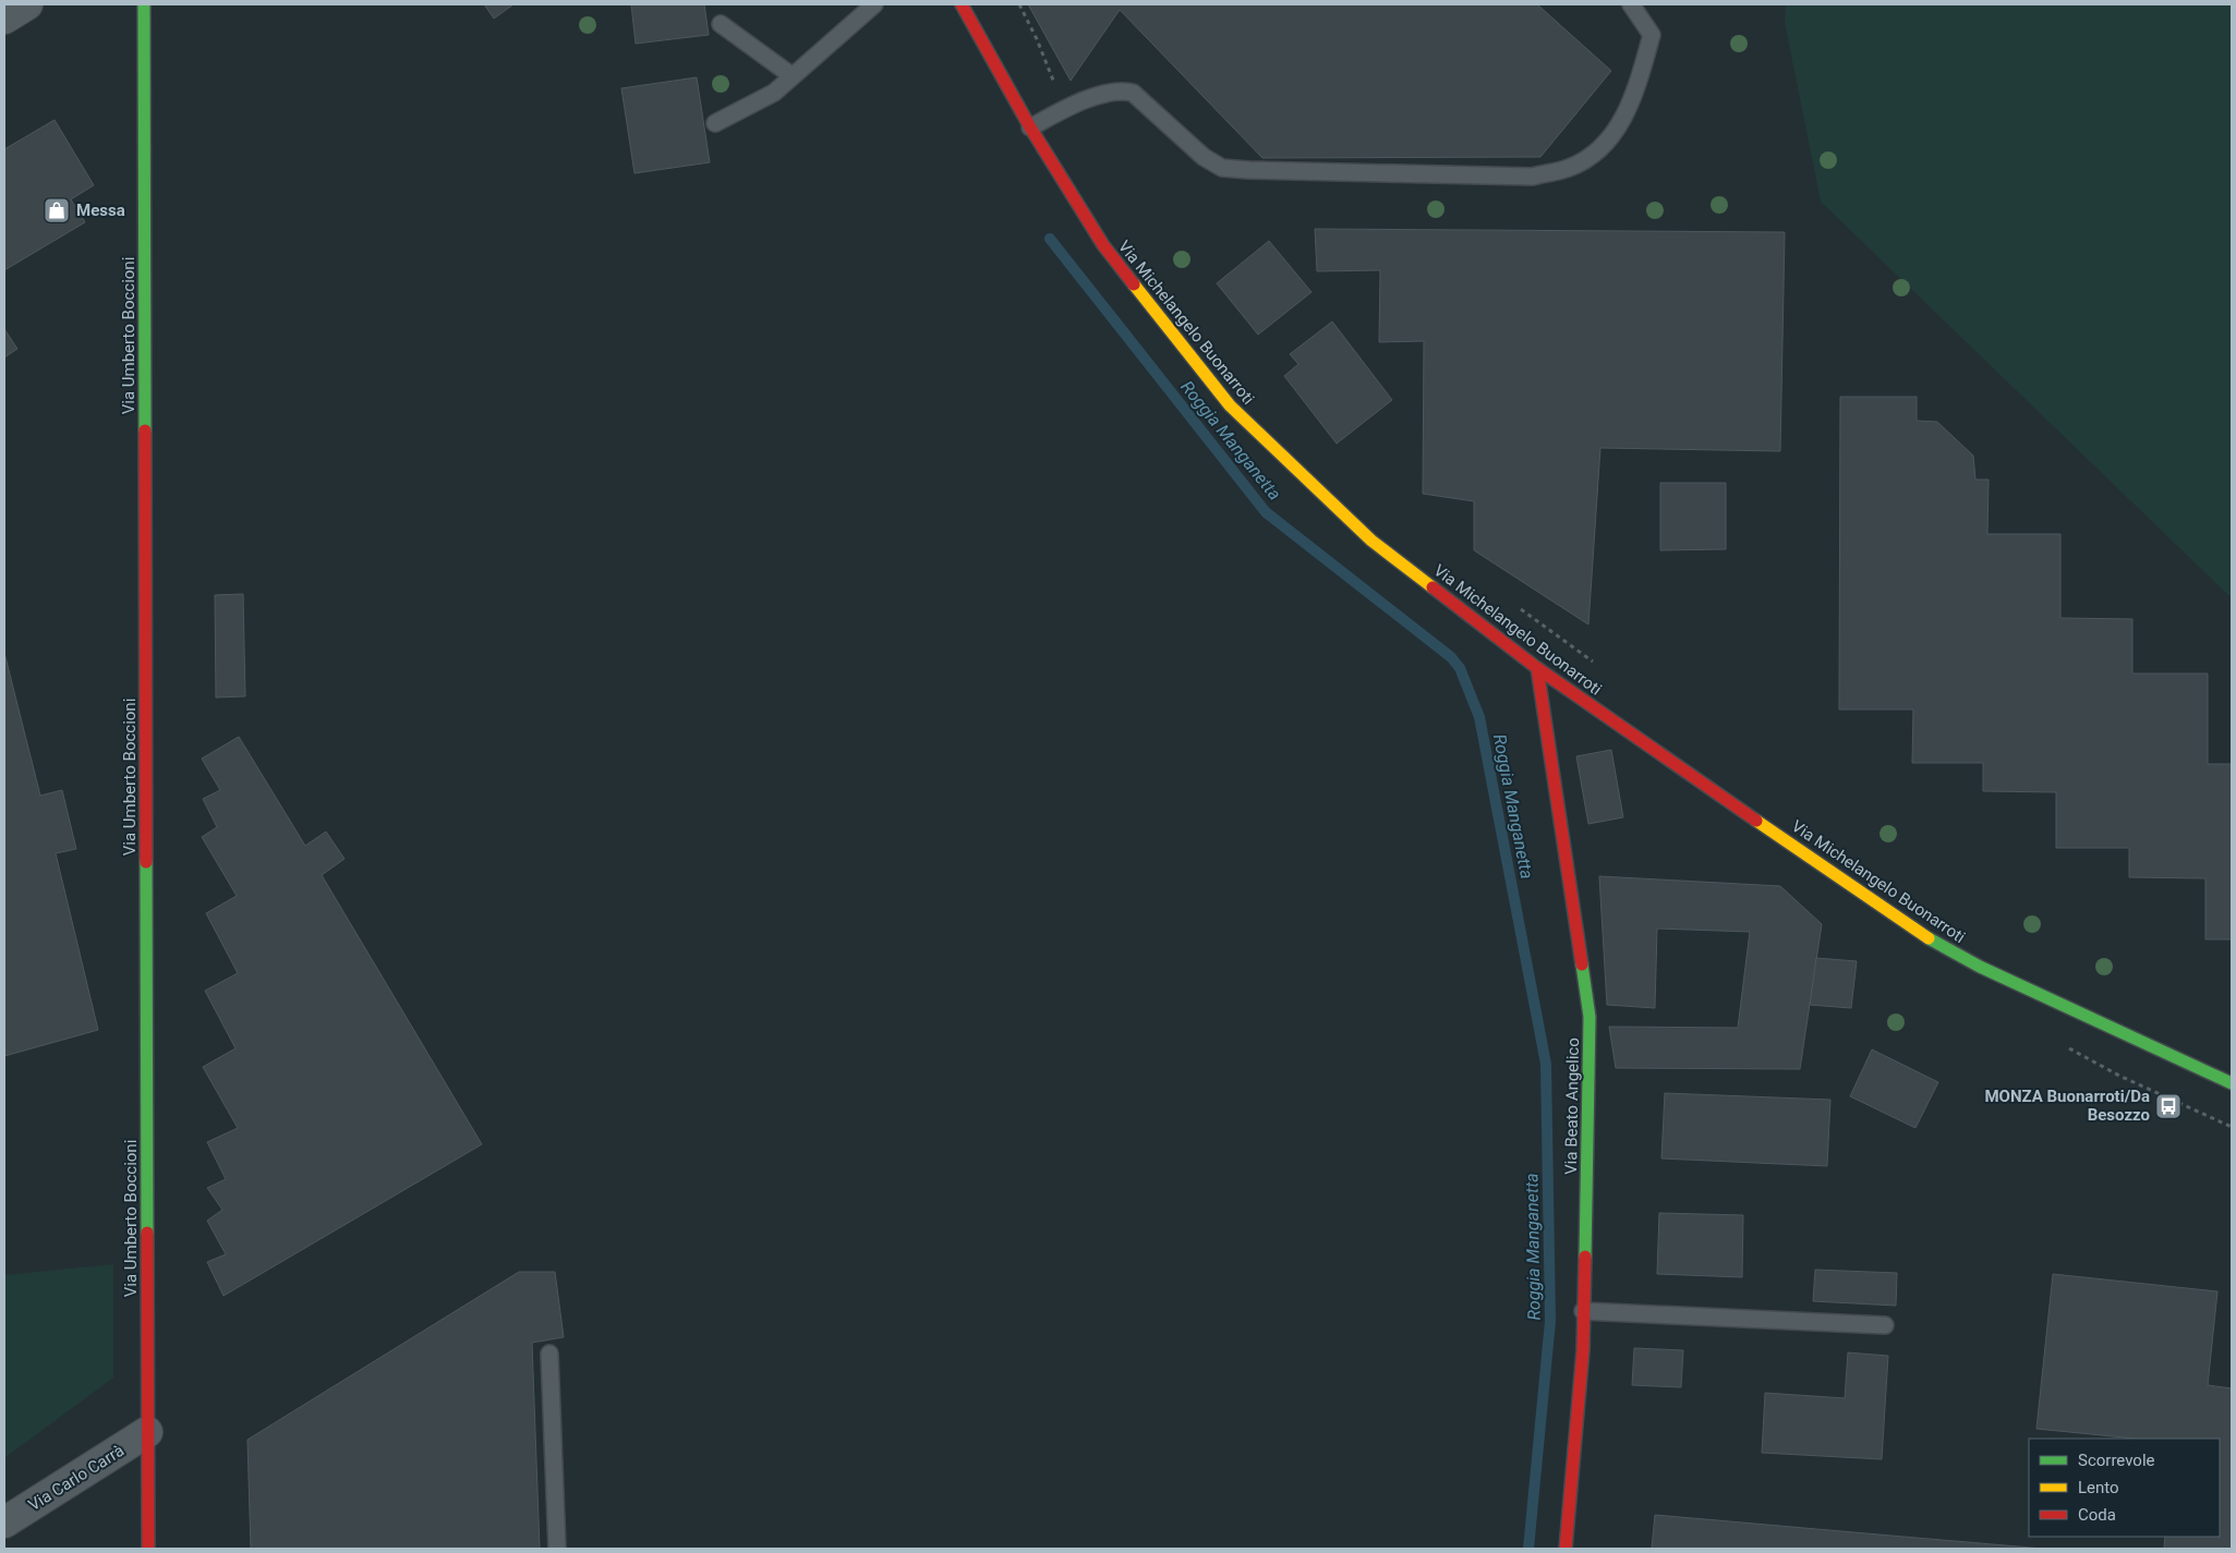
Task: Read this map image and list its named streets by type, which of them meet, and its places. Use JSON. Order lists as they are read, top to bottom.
{
  "streets": {
    "street": [
      "Via Michelangelo Buonarroti",
      "Via Umberto Boccioni",
      "Via Beato Angelico",
      "Via Carlo Carrà"
    ]
  },
  "crossings": [
    ["Via Michelangelo Buonarroti", "Via Beato Angelico"],
    ["Via Umberto Boccioni", "Via Carlo Carrà"]
  ],
  "water": ["Roggia Manganetta"],
  "places": {
    "shop": ["Messa"],
    "bus stop": ["MONZA Buonarroti/Da Besozzo"]
  },
  "legend": ["Scorrevole", "Lento", "Coda"]
}
